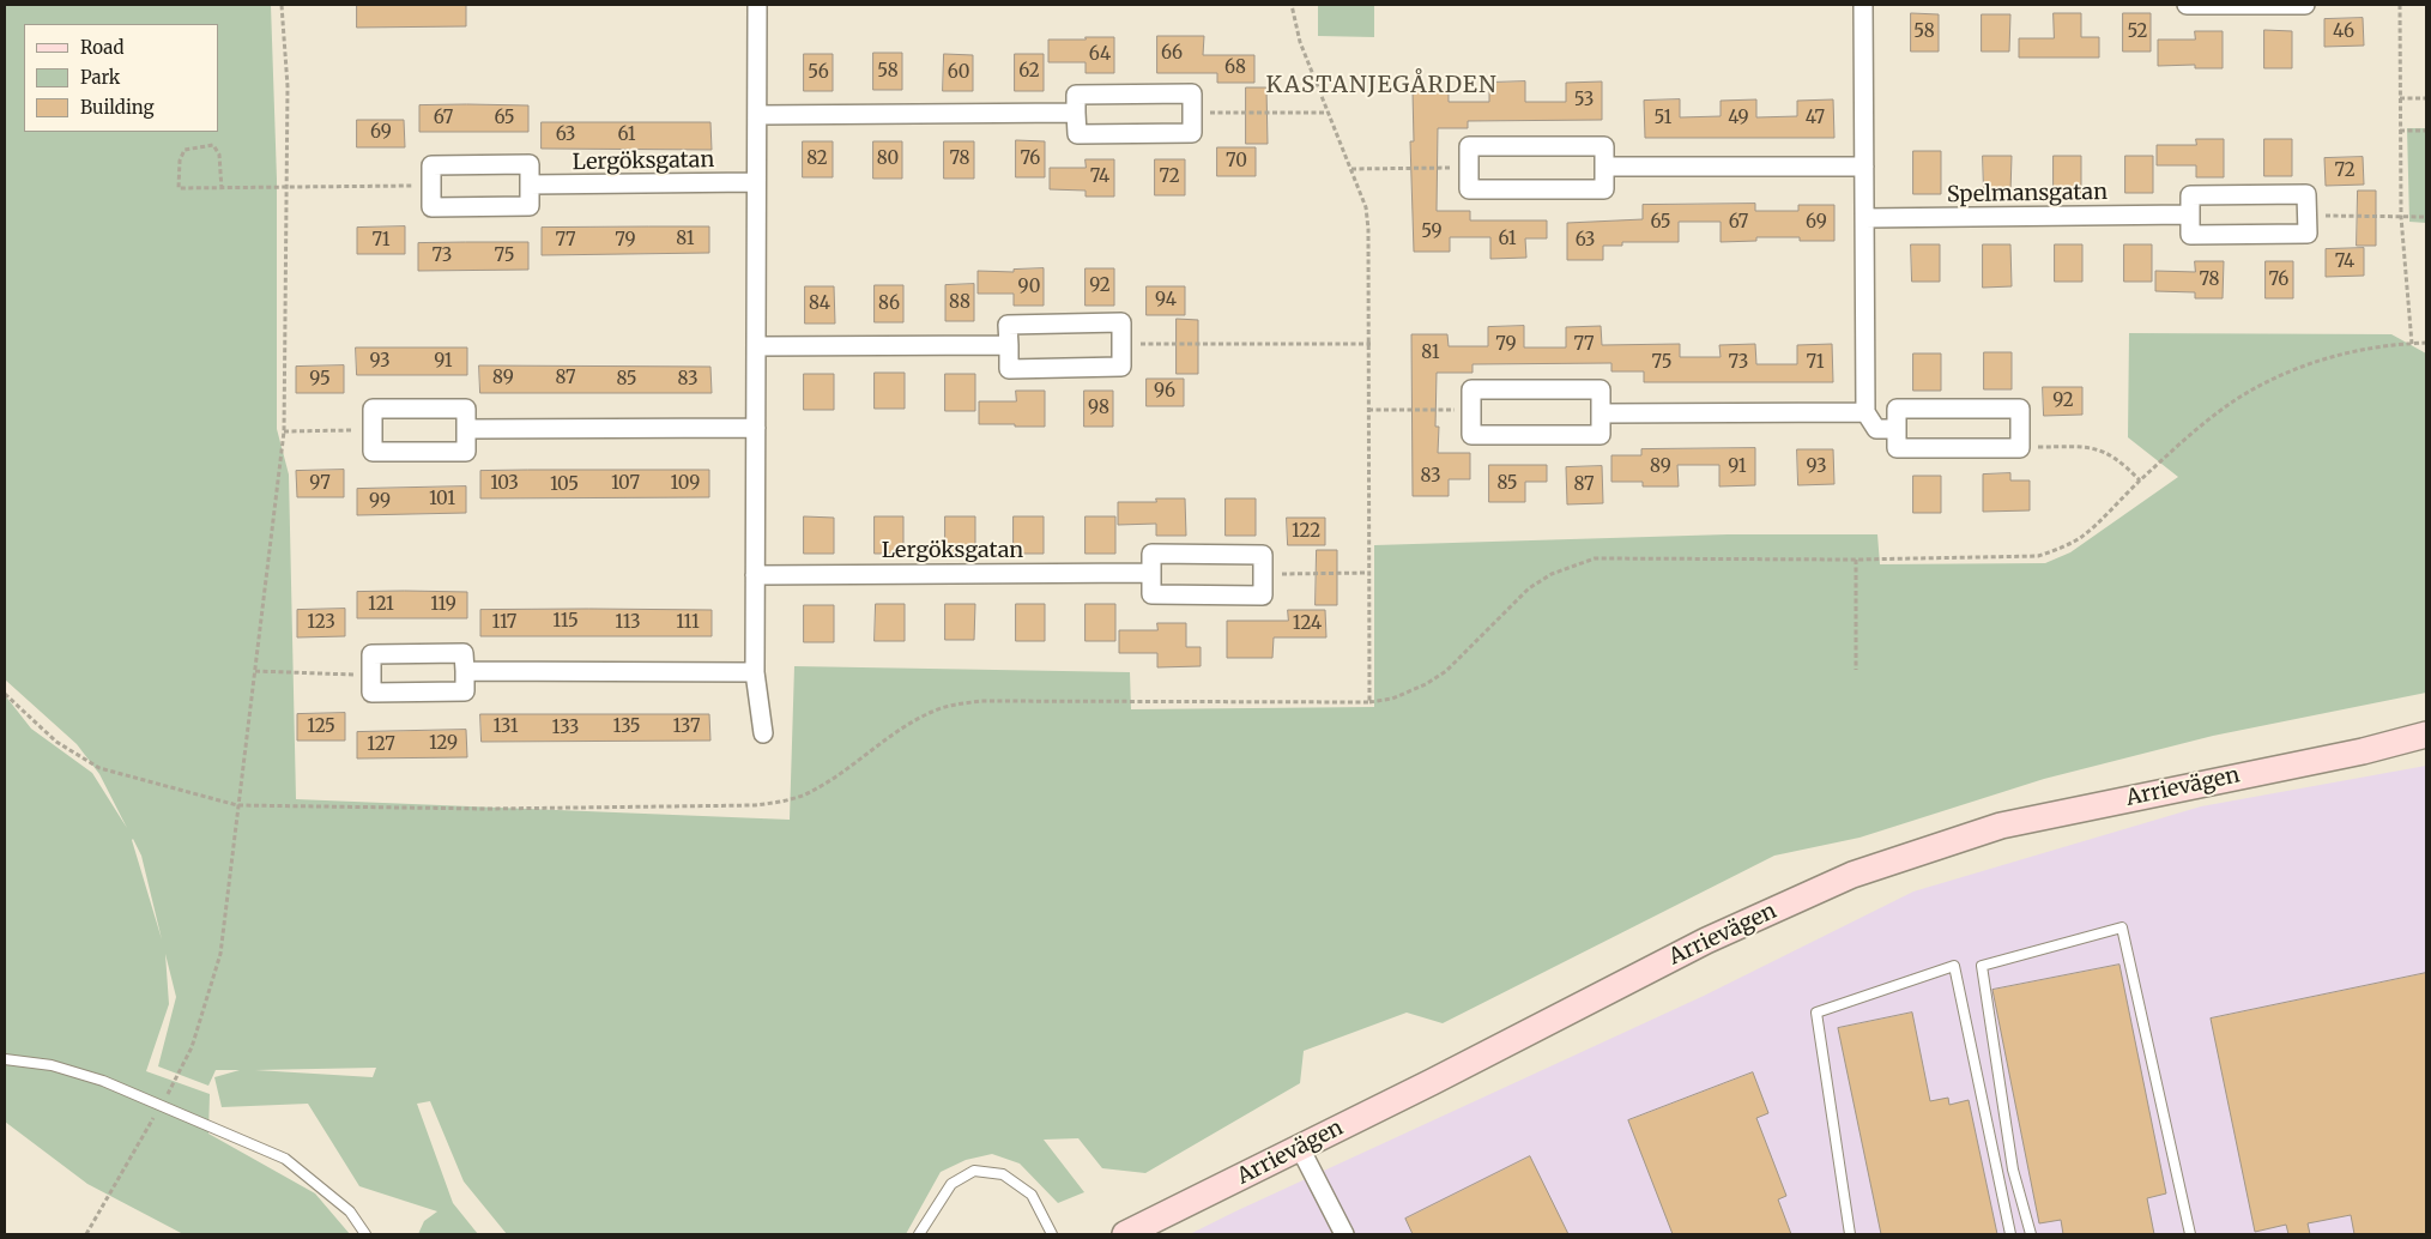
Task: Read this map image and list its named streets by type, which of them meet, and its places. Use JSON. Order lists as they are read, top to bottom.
{
  "streets": {
    "main road": ["Arrievägen"],
    "street": ["Lergöksgatan", "Spelmansgatan"]
  },
  "districts": ["KASTANJEGÅRDEN"],
  "house_numbers": [
    "58",
    "52",
    "46",
    "66",
    "64",
    "68",
    "58",
    "62",
    "56",
    "60",
    "53",
    "67",
    "65",
    "51",
    "49",
    "47",
    "69",
    "63",
    "61",
    "82",
    "80",
    "78",
    "76",
    "70",
    "72",
    "74",
    "72",
    "65",
    "67",
    "69",
    "59",
    "81",
    "61",
    "71",
    "77",
    "79",
    "63",
    "73",
    "75",
    "74",
    "78",
    "76",
    "92",
    "90",
    "94",
    "88",
    "84",
    "86",
    "79",
    "77",
    "81",
    "93",
    "91",
    "75",
    "73",
    "71",
    "89",
    "87",
    "95",
    "85",
    "83",
    "96",
    "92",
    "98",
    "89",
    "91",
    "93",
    "83",
    "97",
    "103",
    "107",
    "109",
    "85",
    "105",
    "87",
    "101",
    "99",
    "122",
    "121",
    "119",
    "115",
    "123",
    "117",
    "113",
    "111",
    "124",
    "125",
    "131",
    "135",
    "137",
    "133",
    "129",
    "127"
  ],
  "legend": ["Road", "Park", "Building"]
}
